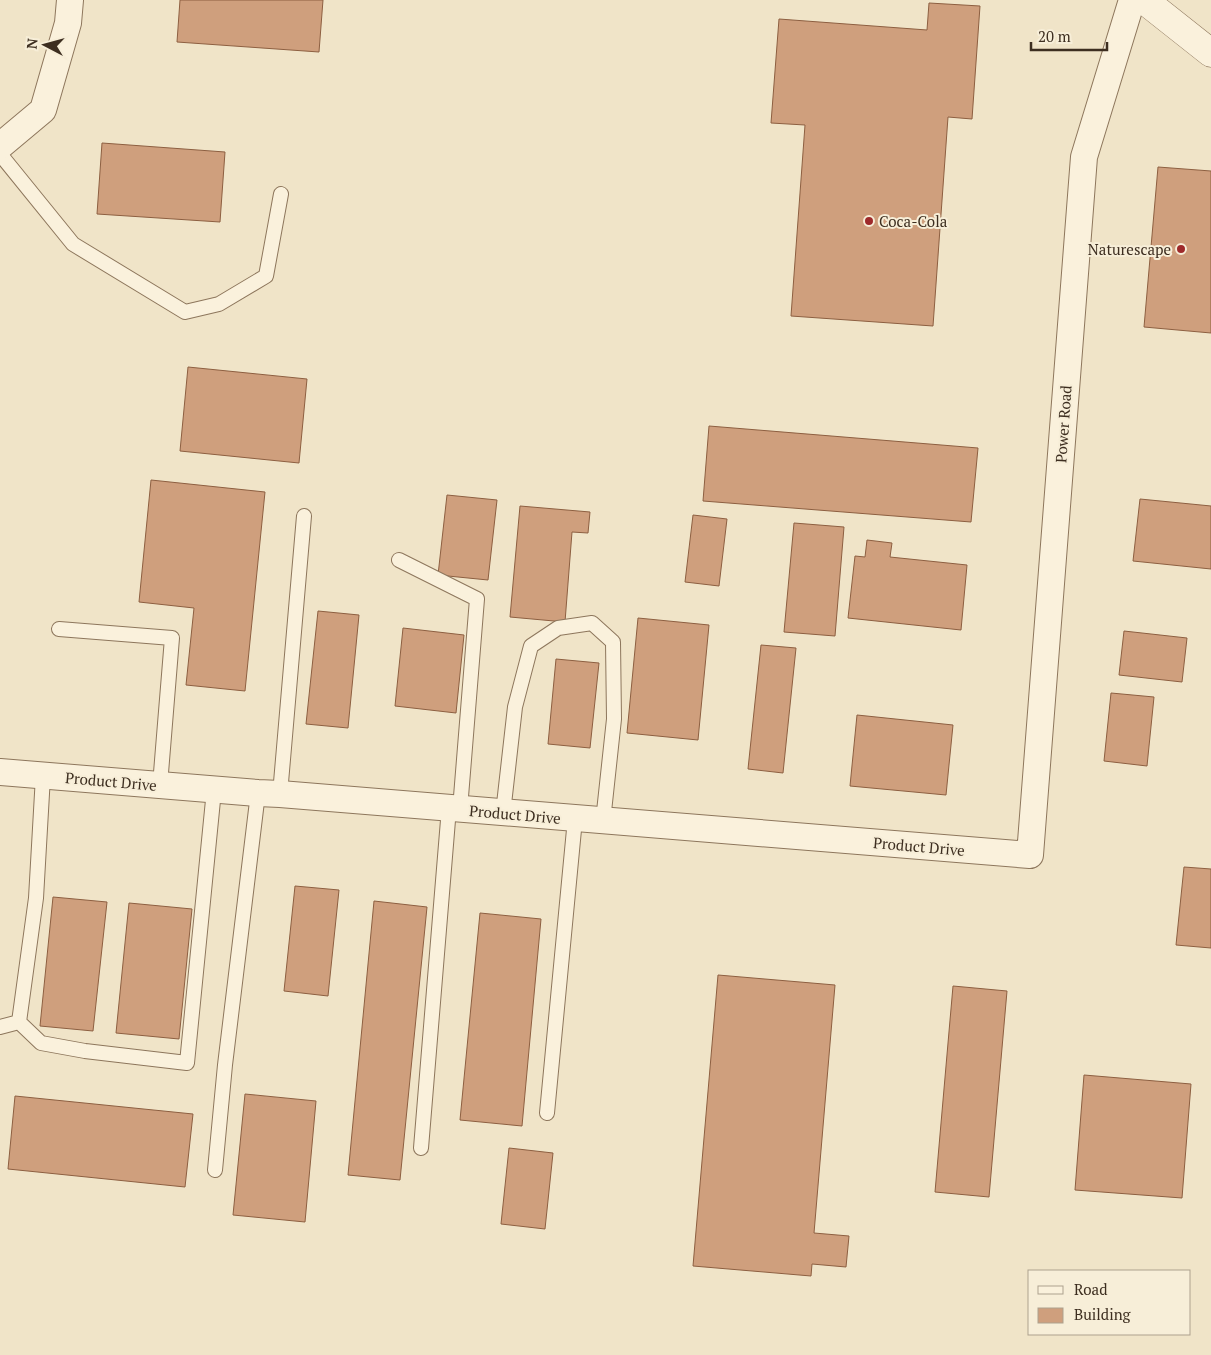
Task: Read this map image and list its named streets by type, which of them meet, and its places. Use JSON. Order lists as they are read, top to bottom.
{
  "streets": {
    "street": ["Power Road", "Product Drive"]
  },
  "crossings": [
    ["Power Road", "Product Drive"]
  ],
  "places": ["Coca-Cola", "Naturescape"],
  "legend": ["Road", "Building"],
  "scale_bar": "20 m",
  "north": "left"
}
